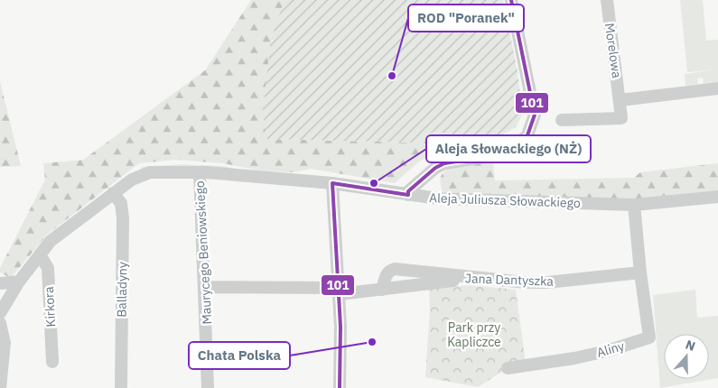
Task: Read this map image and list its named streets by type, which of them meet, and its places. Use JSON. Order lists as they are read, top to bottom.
{
  "streets": {
    "street": [
      "Morelowa",
      "Aleja Juliusza Słowackiego",
      "Maurycego Beniowskiego",
      "Jana Dantyszka",
      "Balladyny",
      "Kirkora",
      "Aliny"
    ]
  },
  "crossings": [
    ["Aleja Juliusza Słowackiego", "Maurycego Beniowskiego"],
    ["Aleja Juliusza Słowackiego", "Balladyny"],
    ["Aleja Juliusza Słowackiego", "Kirkora"],
    ["Maurycego Beniowskiego", "Jana Dantyszka"],
    ["Jana Dantyszka", "Aliny"]
  ],
  "parks": ["Park przy Kapliczce"],
  "places": ["ROD \"Poranek\"", "Aleja Słowackiego (NŻ)", "Chata Polska"],
  "lines": ["transit line 101"],
  "north": "top"
}
